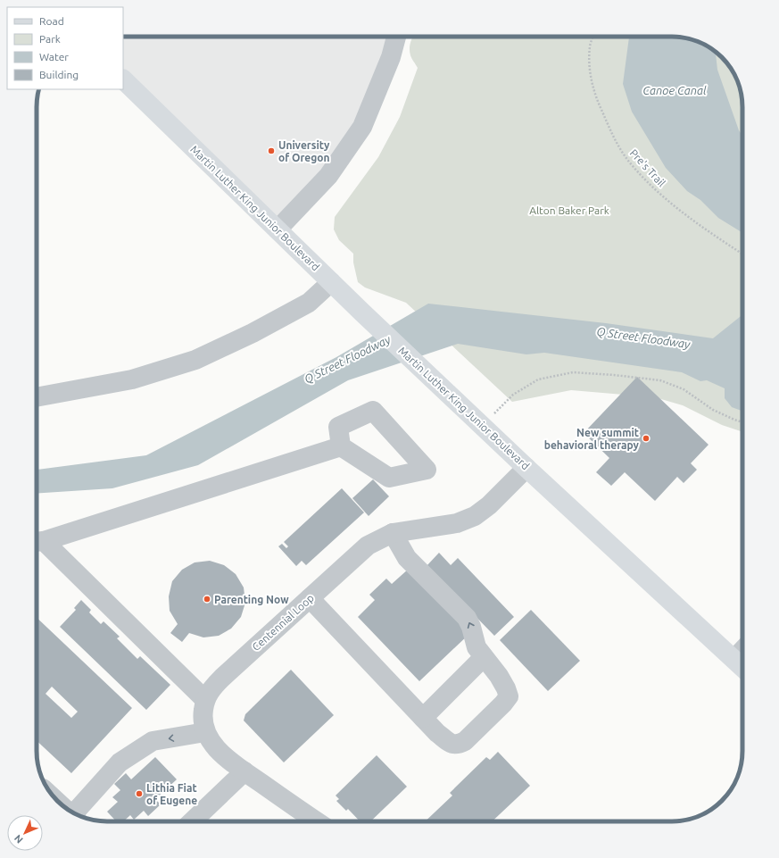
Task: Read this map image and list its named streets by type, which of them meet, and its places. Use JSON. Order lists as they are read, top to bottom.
{
  "streets": {
    "main road": ["Martin Luther King Junior Boulevard"],
    "street": ["Centennial Loop"],
    "path": ["Pre's Trail"]
  },
  "crossings": [
    ["Martin Luther King Junior Boulevard", "Centennial Loop"]
  ],
  "water": ["Canoe Canal", "Q Street Floodway"],
  "parks": ["Alton Baker Park"],
  "places": [
    "University of Oregon",
    "New summit behavioral therapy",
    "Parenting Now",
    "Lithia Fiat of Eugene"
  ],
  "legend": [
    "Road",
    "Park",
    "Water",
    "Building"
  ],
  "north": "bottom left"
}
